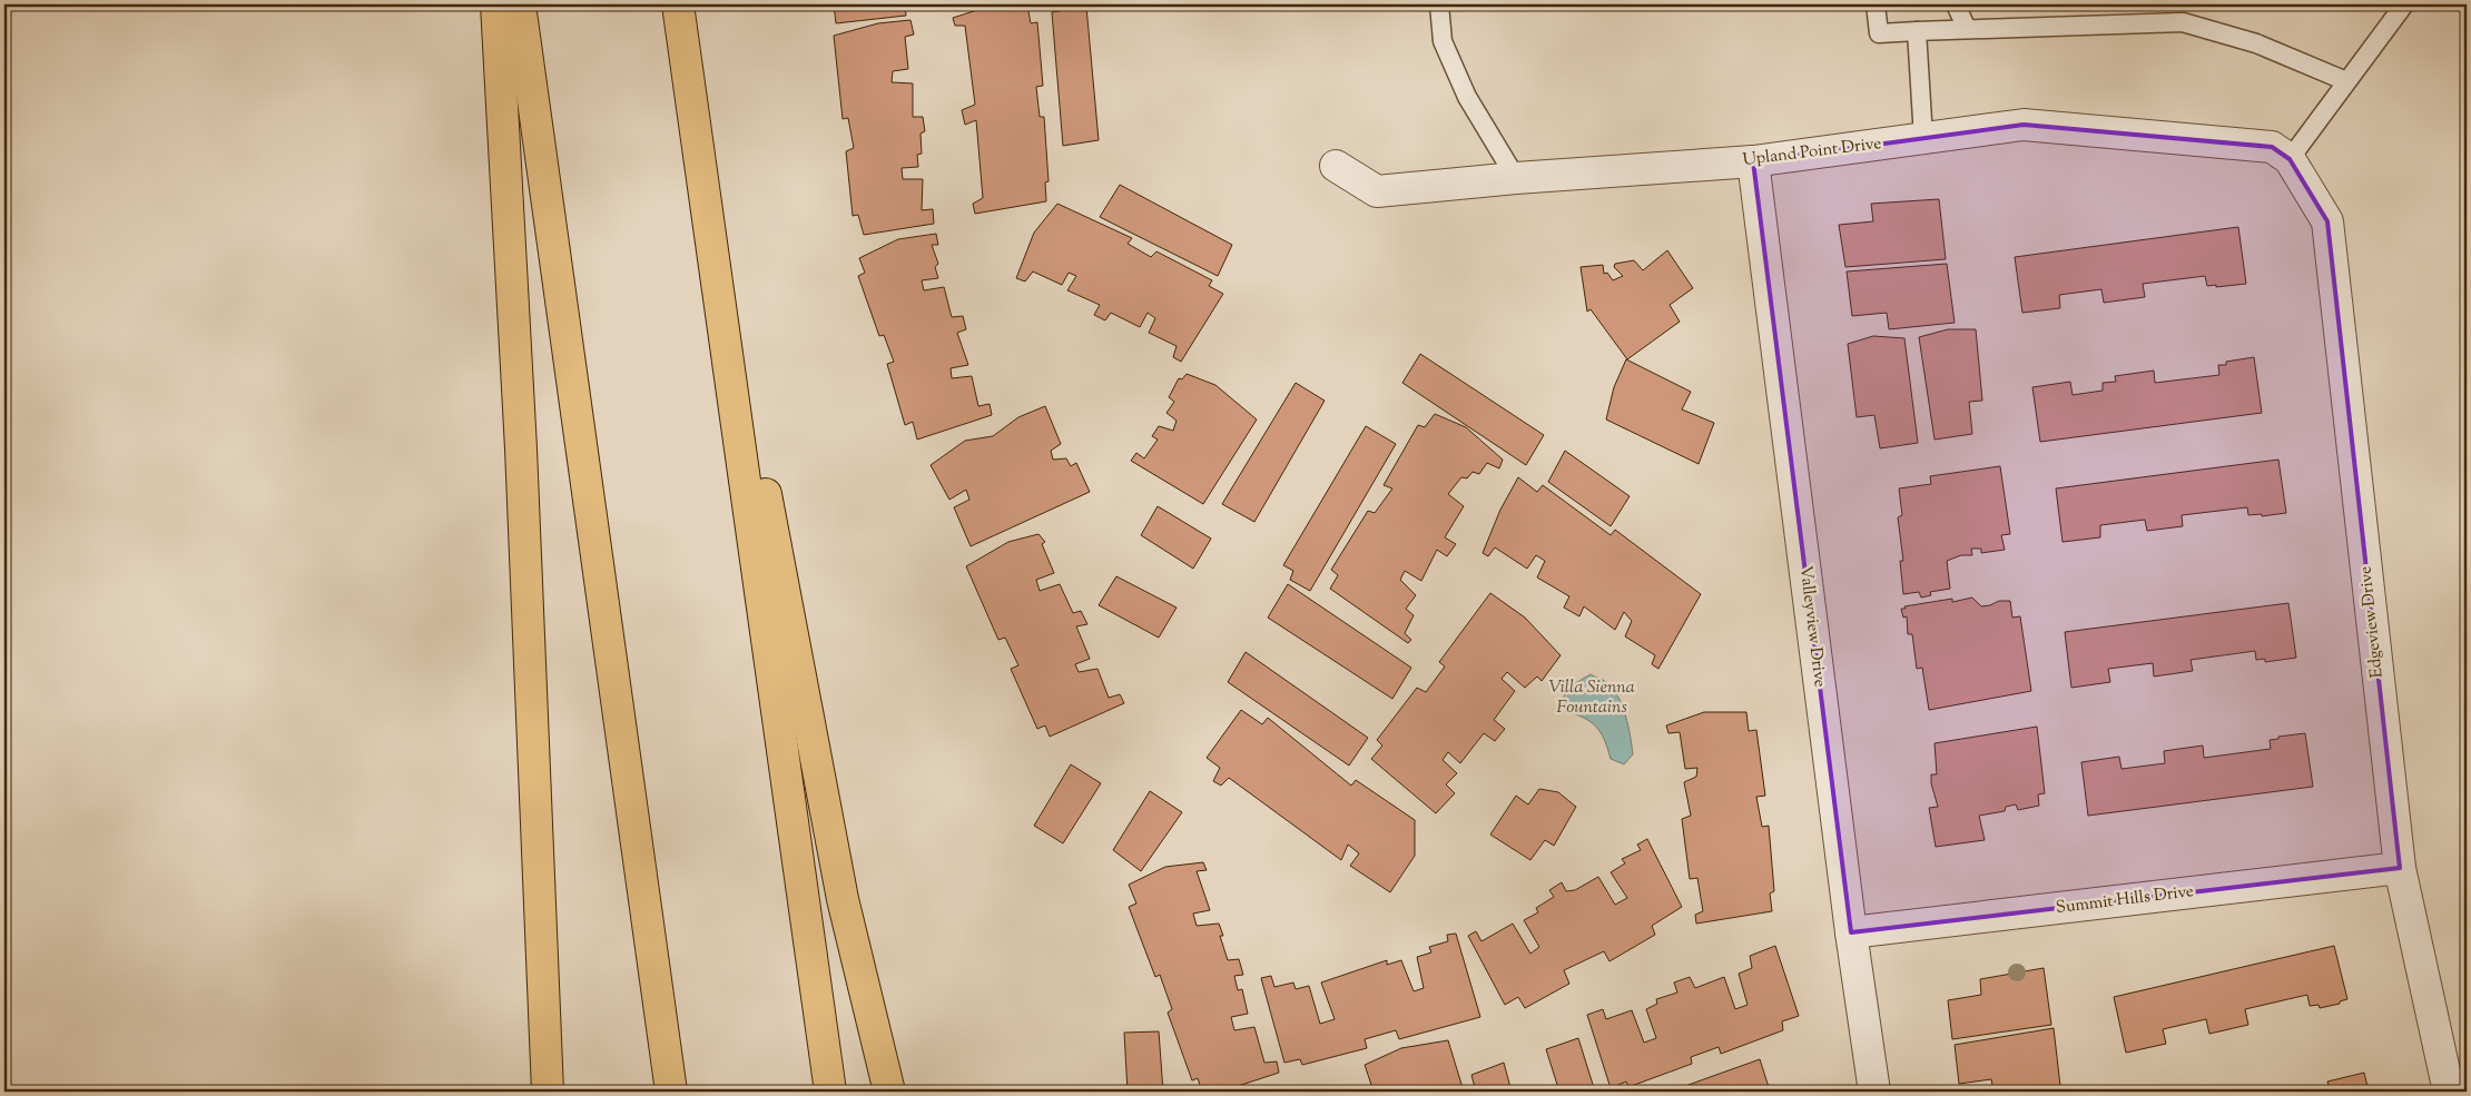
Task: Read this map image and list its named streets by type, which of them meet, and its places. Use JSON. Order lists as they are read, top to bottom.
{
  "streets": {
    "street": [
      "Upland Point Drive",
      "Edgeview Drive",
      "Valleyview Drive",
      "Summit Hills Drive"
    ]
  },
  "crossings": [
    ["Upland Point Drive", "Edgeview Drive"],
    ["Upland Point Drive", "Valleyview Drive"],
    ["Edgeview Drive", "Summit Hills Drive"],
    ["Valleyview Drive", "Summit Hills Drive"]
  ],
  "water": ["Villa Sienna Fountains"]
}
